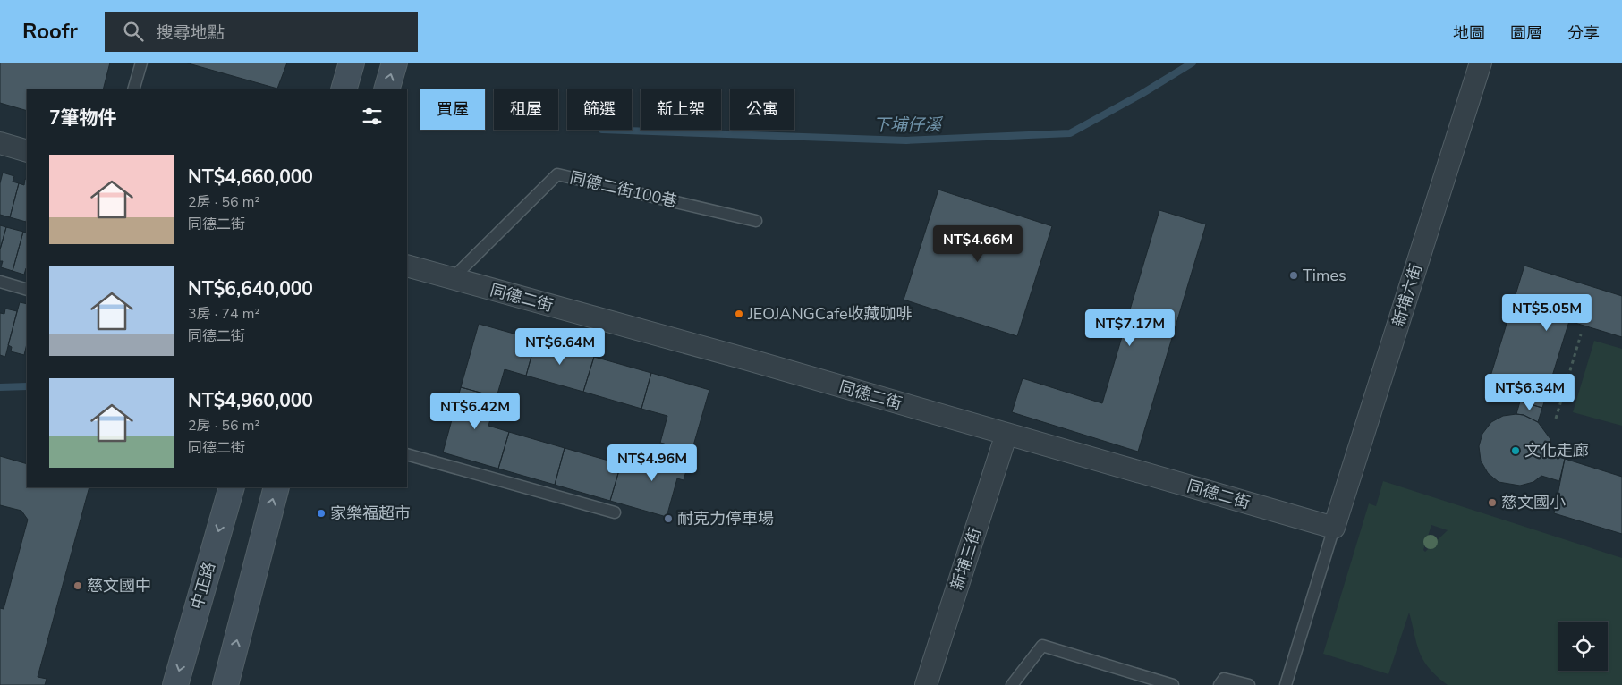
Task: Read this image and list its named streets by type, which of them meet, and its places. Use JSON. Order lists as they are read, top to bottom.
{
  "streets": {
    "street": [
      "新埔六街",
      "同德二街",
      "新埔三街",
      "中正路"
    ],
    "lane": ["同德二街100巷"]
  },
  "crossings": [
    ["同德二街100巷", "同德二街"],
    ["新埔六街", "同德二街"],
    ["同德二街", "新埔三街"]
  ],
  "water": ["下埔仔溪"],
  "places": [
    "Times",
    "JEOJANGCafe收藏咖啡",
    "文化走廊",
    "慈文國小",
    "家樂福超市",
    "耐克力停車場",
    "慈文國中"
  ],
  "page": {
    "header": "Roofr",
    "search": "搜尋地點",
    "nav": ["地圖", "圖層", "分享"],
    "chip": [
      "買屋",
      "租屋",
      "篩選",
      "新上架",
      "公寓"
    ],
    "heading": "7筆物件",
    "list": [
      {
        "name": "NT$4,660,000",
        "note": "2房 · 56 m² · 同德二街"
      },
      {
        "name": "NT$6,640,000",
        "note": "3房 · 74 m² · 同德二街"
      },
      {
        "name": "NT$4,960,000",
        "note": "2房 · 56 m² · 同德二街"
      }
    ],
    "price": [
      "NT$4.66M",
      "NT$5.05M",
      "NT$7.17M",
      "NT$6.64M",
      "NT$6.34M",
      "NT$6.42M",
      "NT$4.96M"
    ]
  }
}
